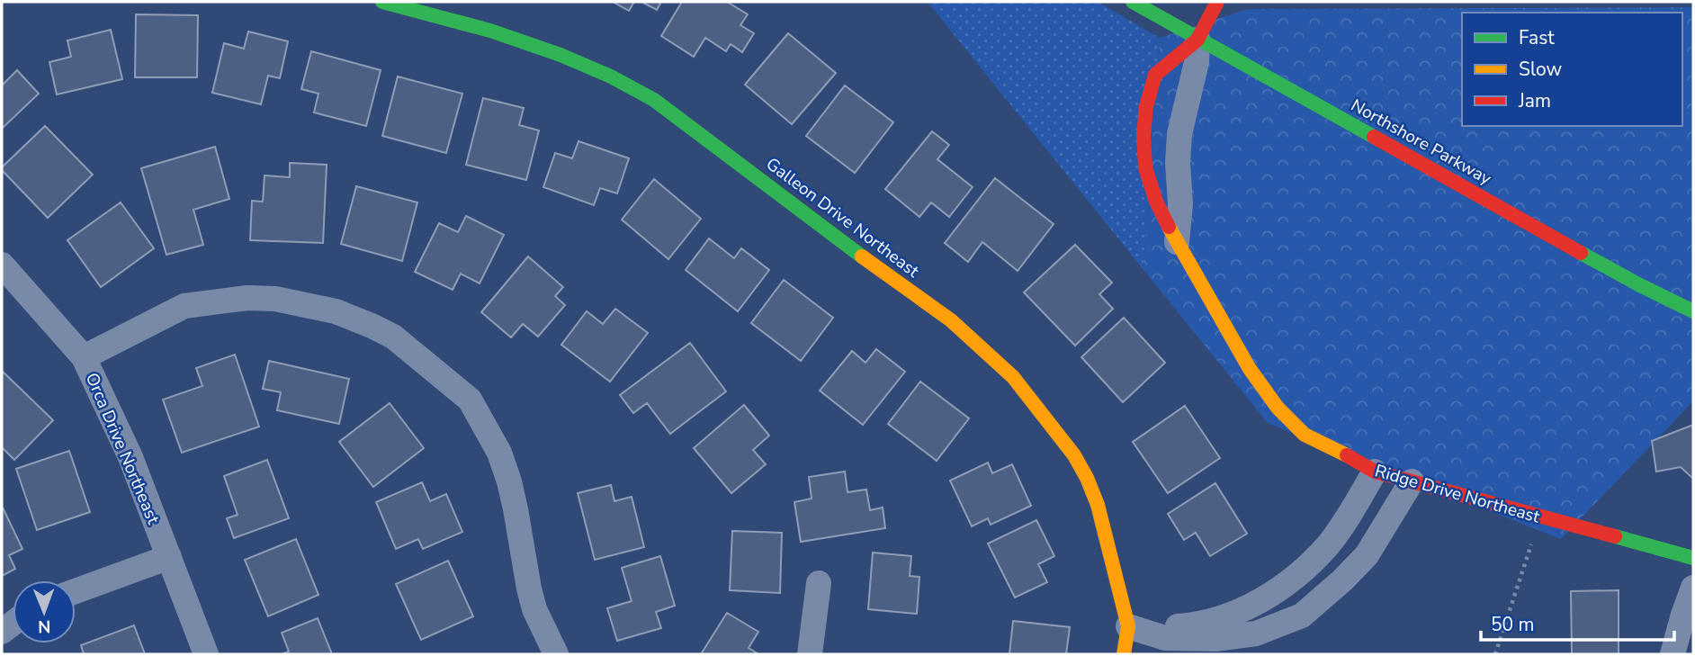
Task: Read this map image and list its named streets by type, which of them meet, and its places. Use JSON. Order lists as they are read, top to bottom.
{
  "streets": {
    "street": [
      "Northshore Parkway",
      "Galleon Drive Northeast",
      "Orca Drive Northeast",
      "Ridge Drive Northeast"
    ]
  },
  "crossings": [
    ["Northshore Parkway", "Ridge Drive Northeast"]
  ],
  "legend": ["Fast", "Slow", "Jam"],
  "scale_bar": "50 m",
  "north": "bottom"
}
